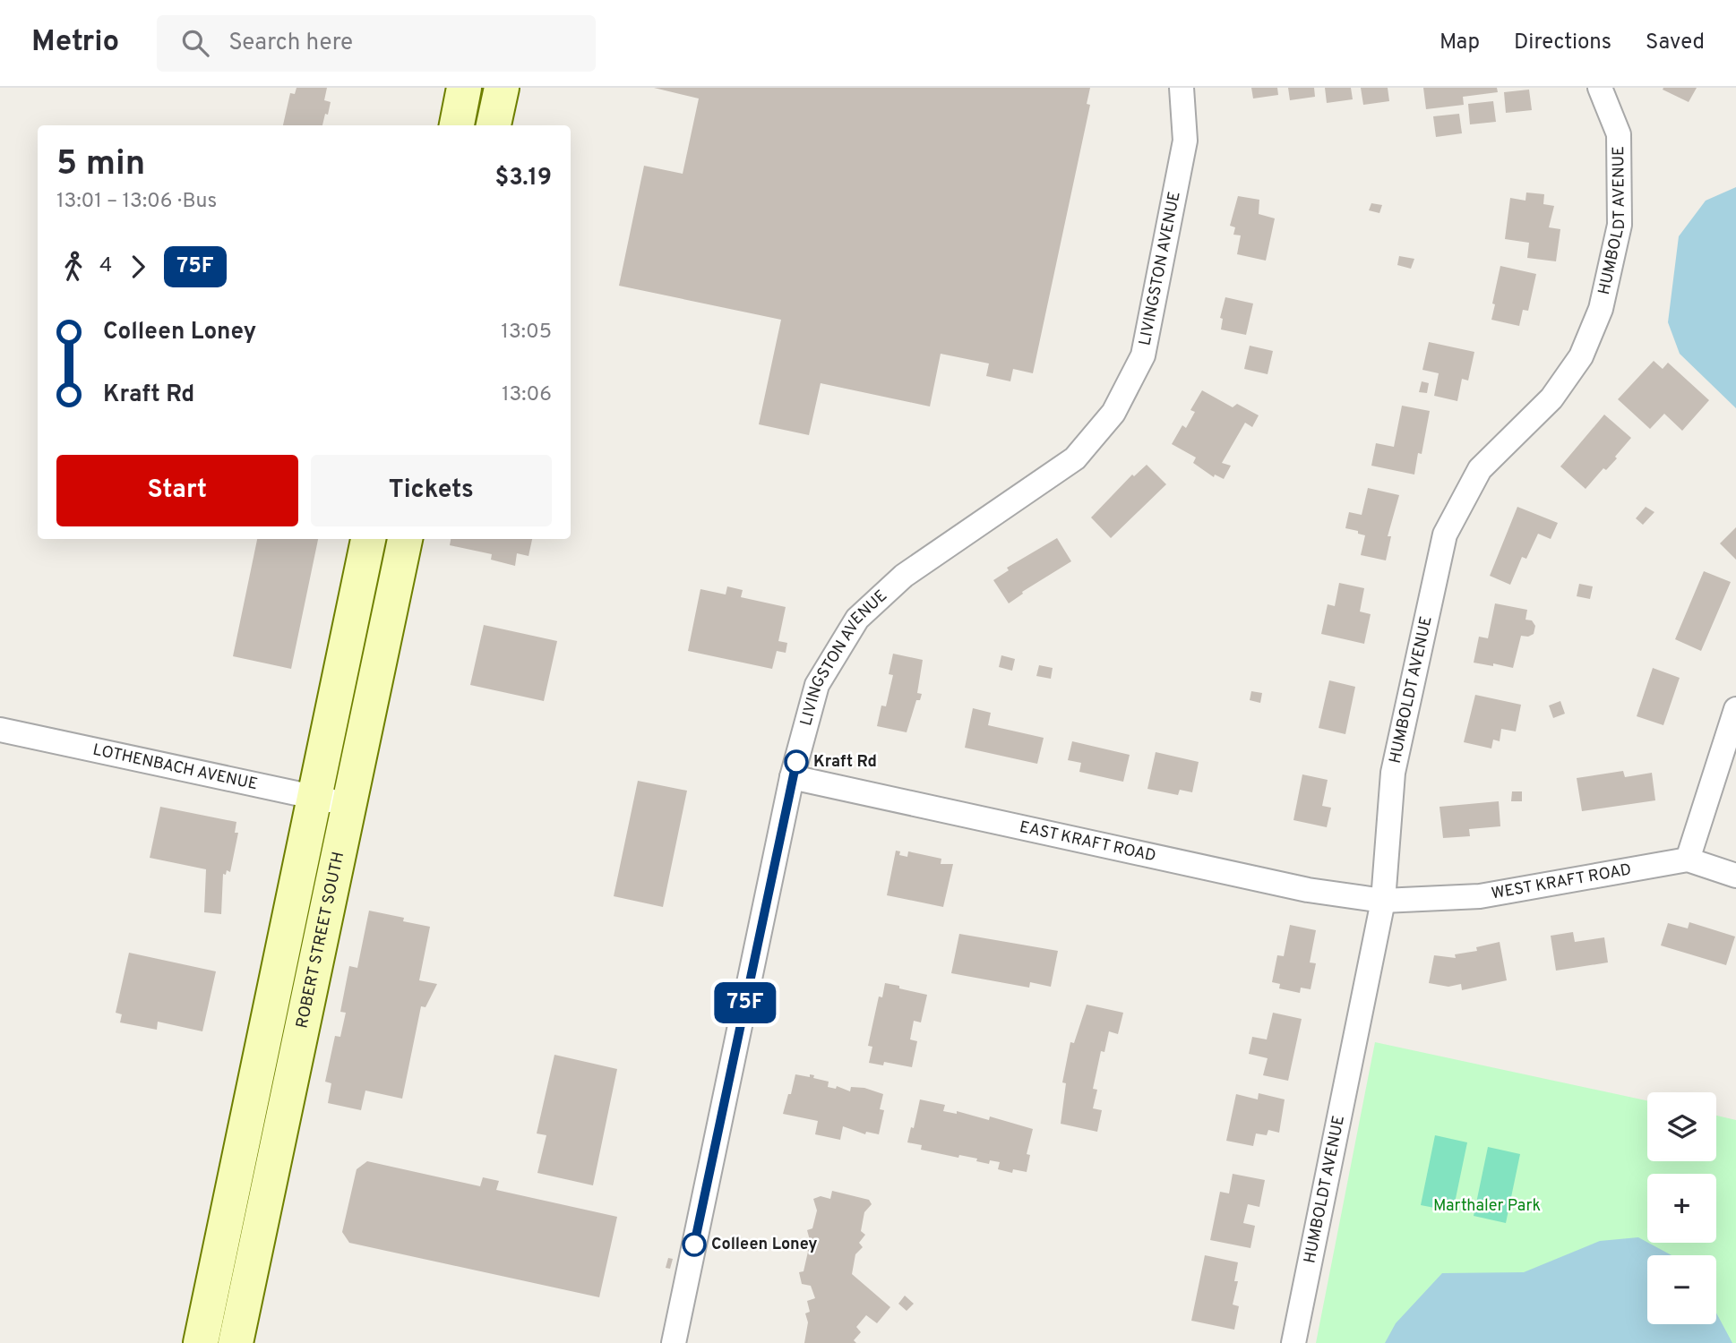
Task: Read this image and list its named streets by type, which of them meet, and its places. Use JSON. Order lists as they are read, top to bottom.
{
  "streets": {
    "main road": ["ROBERT STREET SOUTH"],
    "street": [
      "HUMBOLDT AVENUE",
      "LIVINGSTON AVENUE",
      "LOTHENBACH AVENUE",
      "EAST KRAFT ROAD",
      "WEST KRAFT ROAD"
    ]
  },
  "crossings": [
    ["HUMBOLDT AVENUE", "EAST KRAFT ROAD"],
    ["HUMBOLDT AVENUE", "WEST KRAFT ROAD"],
    ["LIVINGSTON AVENUE", "EAST KRAFT ROAD"],
    ["LOTHENBACH AVENUE", "ROBERT STREET SOUTH"],
    ["EAST KRAFT ROAD", "WEST KRAFT ROAD"]
  ],
  "parks": ["Marthaler Park"],
  "places": ["Kraft Rd", "Colleen Loney"],
  "lines": ["bus line 75F"],
  "page": {
    "header": "Metrio",
    "search": "Search here",
    "nav": ["Map", "Directions", "Saved"],
    "on_map": "75F",
    "heading": ["5 min", "13:01 – 13:06 · Bus", "$3.19"],
    "legs": ["4", "75F"],
    "list": [
      {
        "name": "Colleen Loney",
        "value": "13:05"
      },
      {
        "name": "Kraft Rd",
        "value": "13:06"
      }
    ],
    "buttons": ["Start", "Tickets"],
    "map_buttons": ["+", "−"]
  }
}
